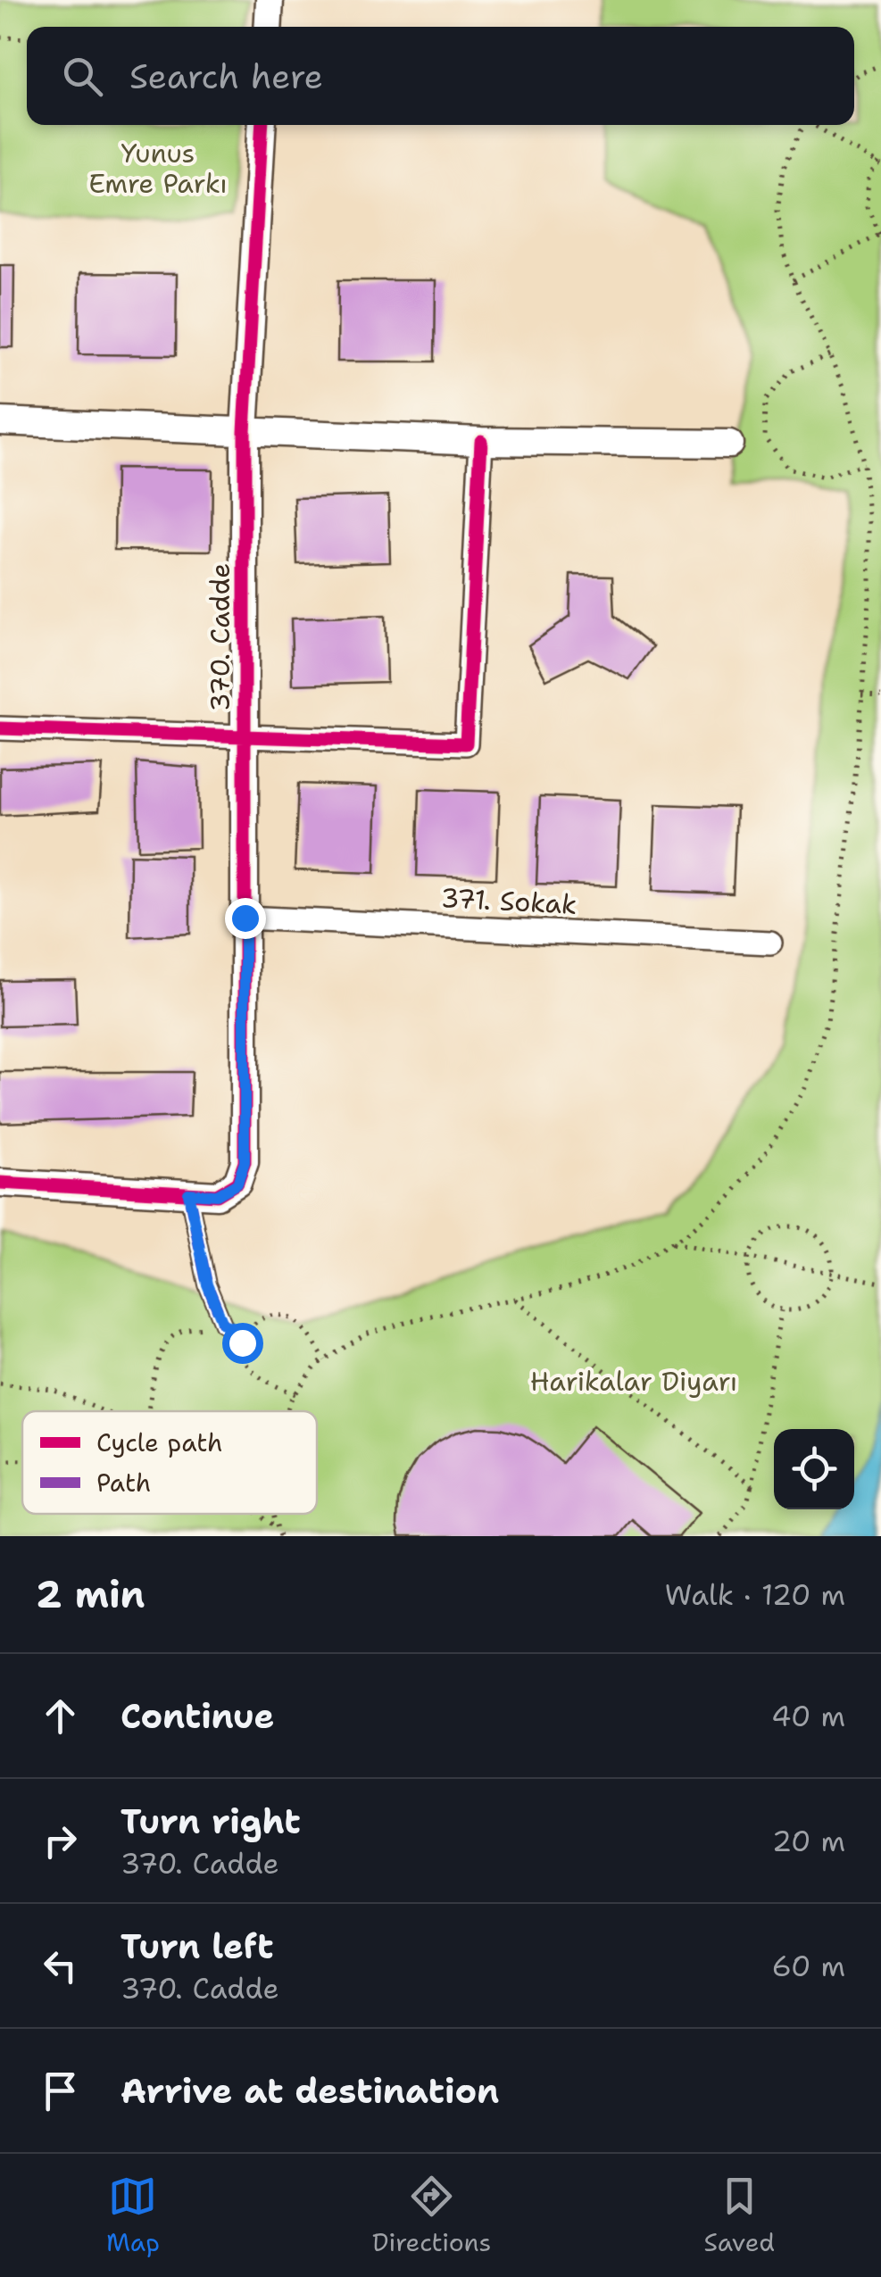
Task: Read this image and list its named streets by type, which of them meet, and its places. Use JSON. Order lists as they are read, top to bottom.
{
  "streets": {
    "street": ["370. Cadde", "371. Sokak"]
  },
  "crossings": [
    ["370. Cadde", "371. Sokak"]
  ],
  "parks": ["Yunus Emre Parkı", "Harikalar Diyarı"],
  "legend": ["Cycle path", "Path"],
  "page": {
    "search": "Search here",
    "heading": ["2 min", "Walk · 120 m"],
    "list": [
      ["Continue", "40 m"],
      ["Turn right", "370. Cadde", "20 m"],
      ["Turn left", "370. Cadde", "60 m"],
      "Arrive at destination"
    ],
    "nav": ["Map", "Directions", "Saved"]
  }
}
